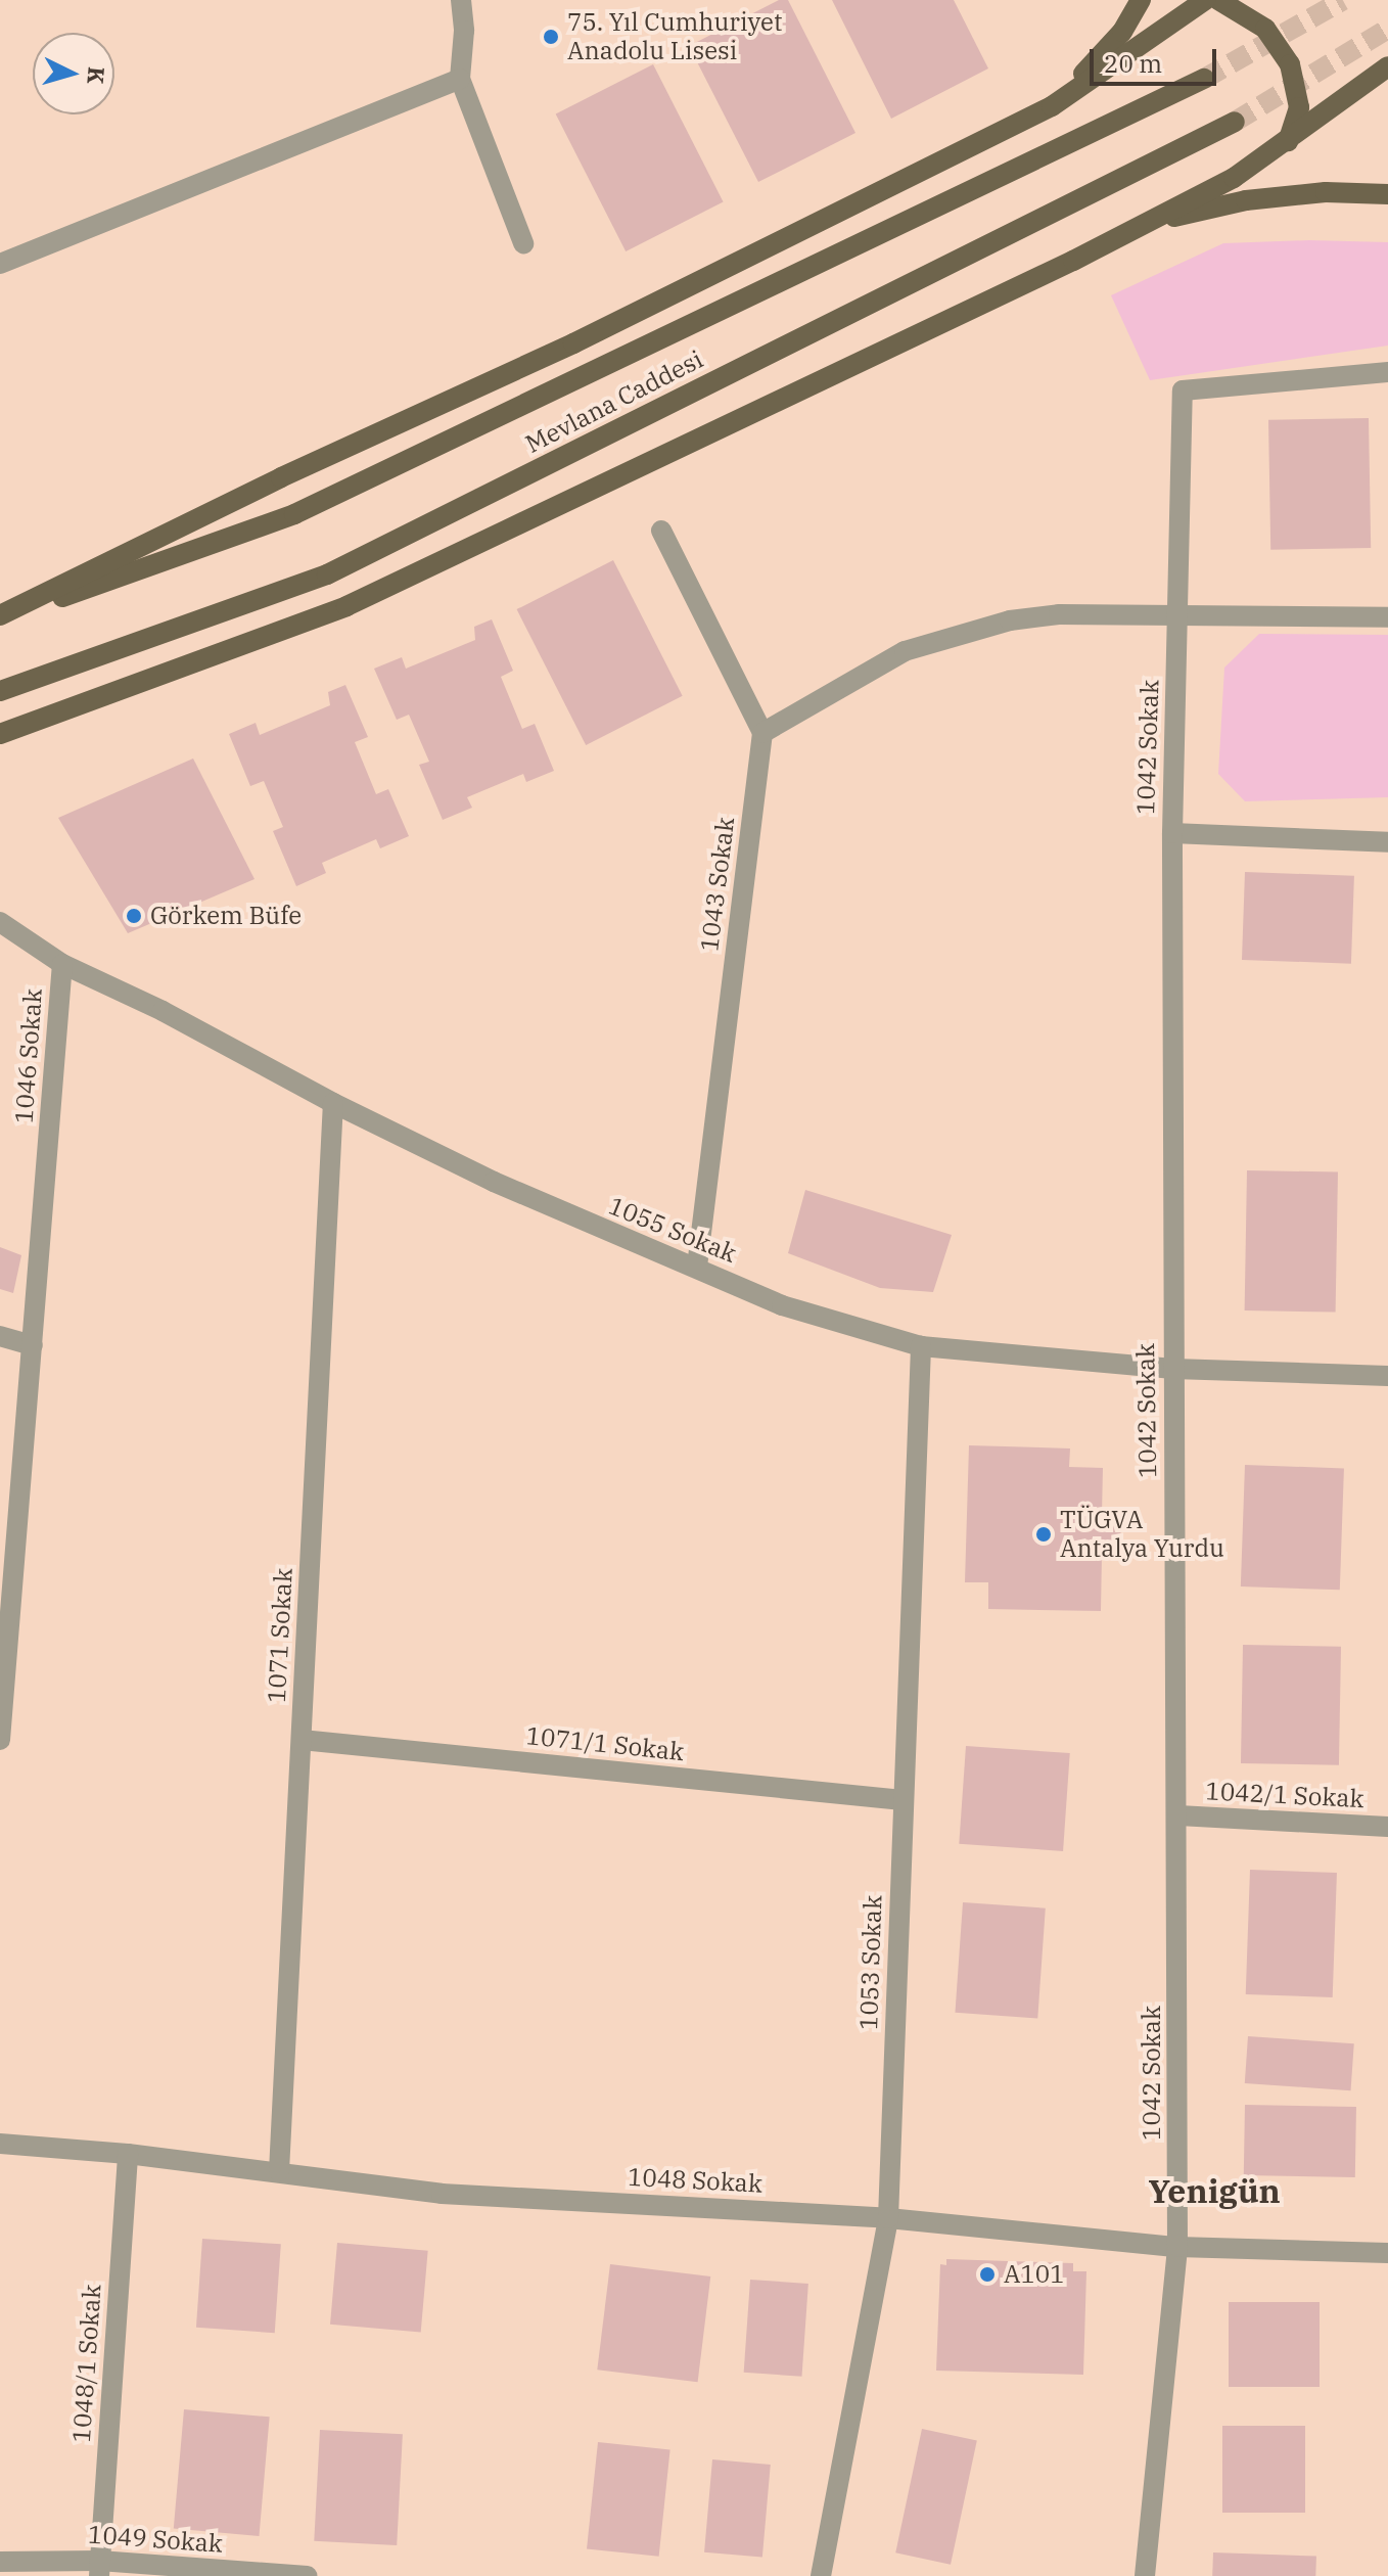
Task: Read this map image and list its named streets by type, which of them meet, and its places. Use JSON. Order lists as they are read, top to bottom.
{
  "streets": {
    "main road": ["Mevlana Caddesi"],
    "street": [
      "1042 Sokak",
      "1043 Sokak",
      "1046 Sokak",
      "1055 Sokak",
      "1071 Sokak",
      "1071/1 Sokak",
      "1042/1 Sokak",
      "1053 Sokak",
      "1048 Sokak",
      "1048/1 Sokak",
      "1049 Sokak"
    ]
  },
  "crossings": [
    ["1042 Sokak", "1055 Sokak"],
    ["1042 Sokak", "1042/1 Sokak"],
    ["1042 Sokak", "1048 Sokak"],
    ["1043 Sokak", "1055 Sokak"],
    ["1046 Sokak", "1055 Sokak"],
    ["1055 Sokak", "1071 Sokak"],
    ["1055 Sokak", "1053 Sokak"],
    ["1071 Sokak", "1071/1 Sokak"],
    ["1071 Sokak", "1048 Sokak"],
    ["1071/1 Sokak", "1053 Sokak"],
    ["1053 Sokak", "1048 Sokak"],
    ["1048 Sokak", "1048/1 Sokak"],
    ["1048/1 Sokak", "1049 Sokak"]
  ],
  "districts": ["Yenigün"],
  "places": [
    "75. Yıl Cumhuriyet Anadolu Lisesi",
    "Görkem Büfe",
    "TÜGVA Antalya Yurdu",
    "A101"
  ],
  "scale_bar": "20 m",
  "north": "right"
}
